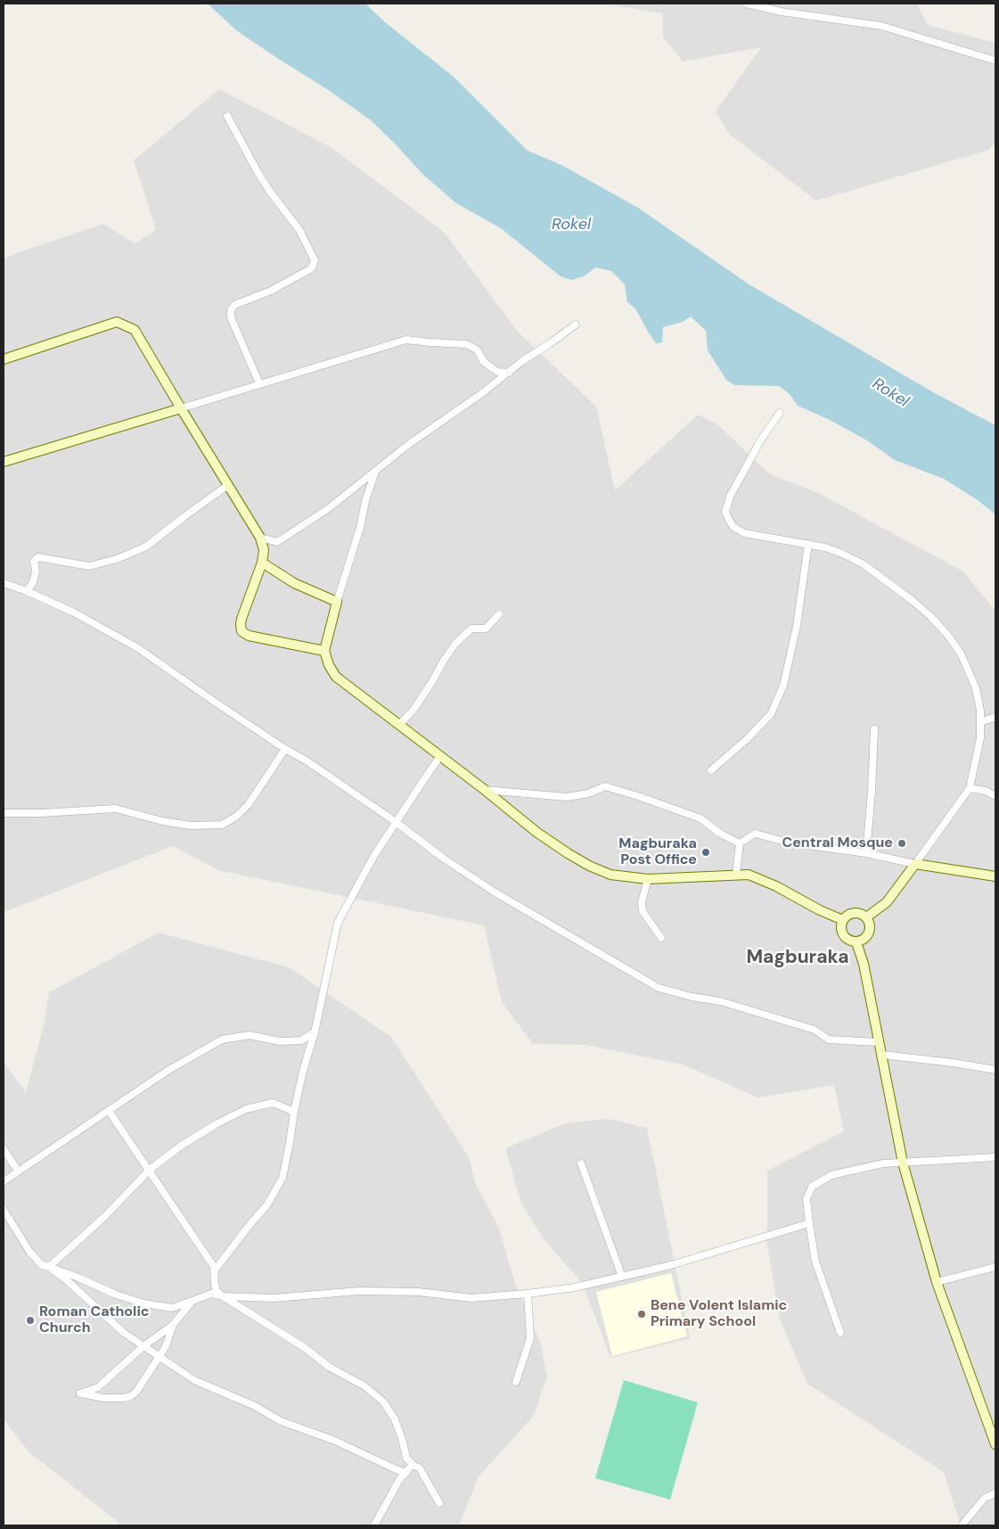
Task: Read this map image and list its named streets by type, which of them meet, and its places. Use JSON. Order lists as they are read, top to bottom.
{
  "districts": ["Magburaka"],
  "water": ["Rokel"],
  "places": [
    "Central Mosque",
    "Magburaka Post Office",
    "Bene Volent Islamic Primary School",
    "Roman Catholic Church"
  ]
}
